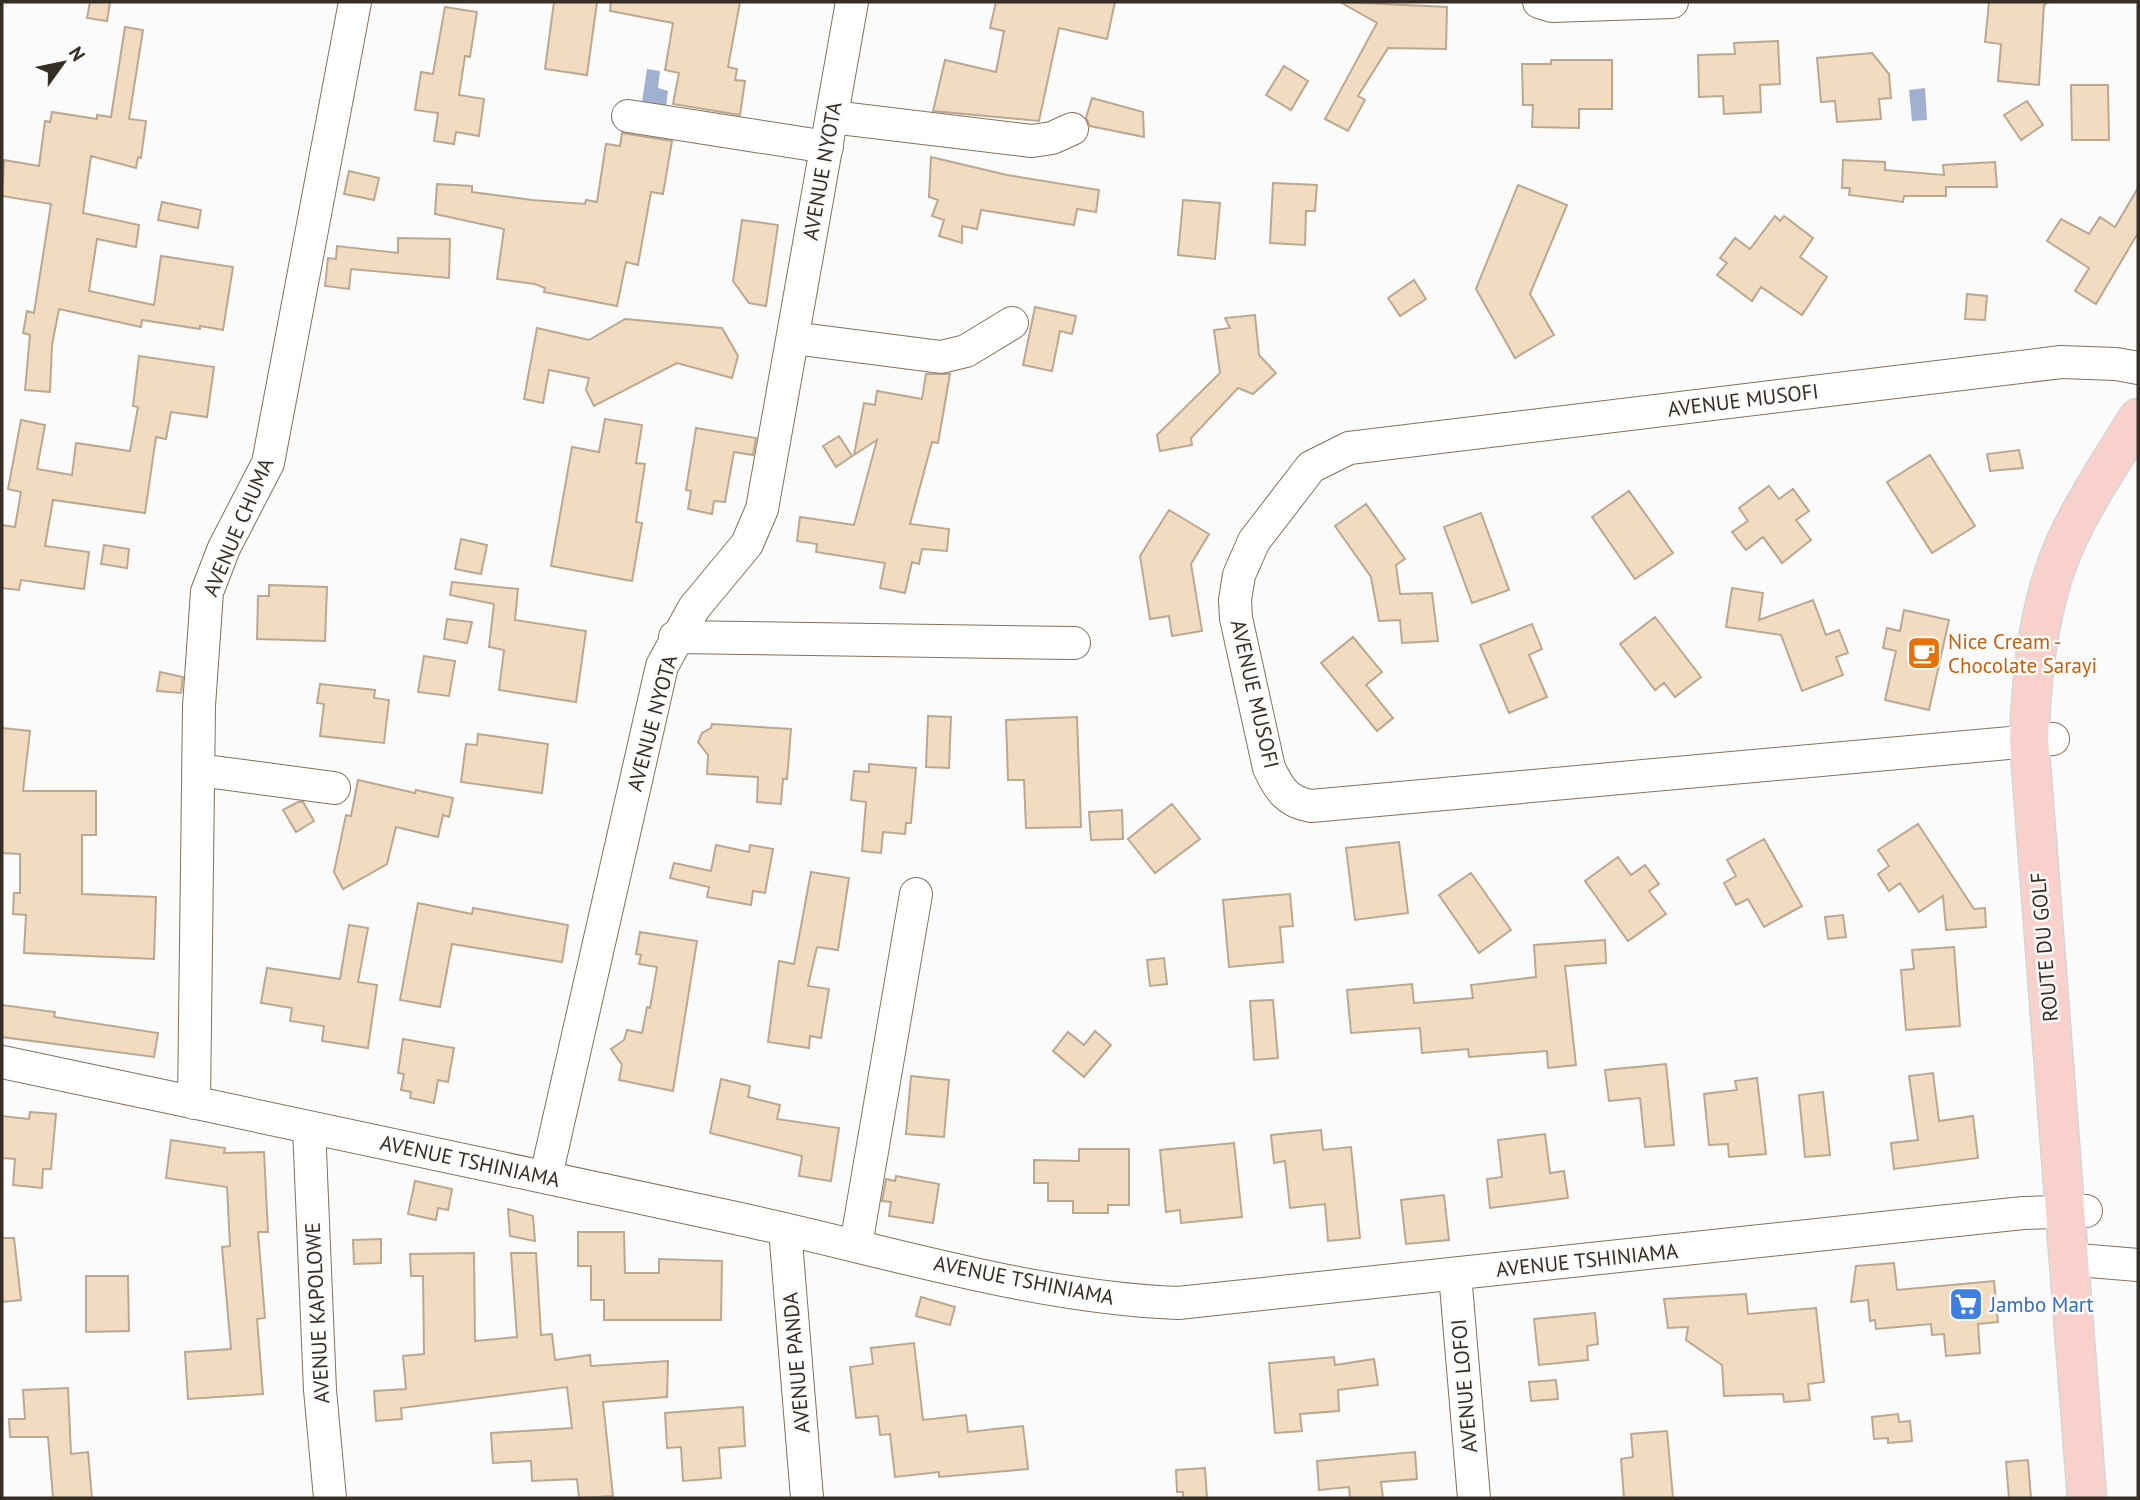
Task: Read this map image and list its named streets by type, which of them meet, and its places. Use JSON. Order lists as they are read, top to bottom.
{
  "streets": {
    "main road": ["ROUTE DU GOLF"],
    "street": [
      "AVENUE NYOTA",
      "AVENUE MUSOFI",
      "AVENUE CHUMA",
      "AVENUE TSHINIAMA",
      "AVENUE KAPOLOWE",
      "AVENUE PANDA",
      "AVENUE LOFOI"
    ]
  },
  "crossings": [
    ["AVENUE NYOTA", "AVENUE TSHINIAMA"],
    ["AVENUE MUSOFI", "ROUTE DU GOLF"],
    ["AVENUE CHUMA", "AVENUE TSHINIAMA"],
    ["ROUTE DU GOLF", "AVENUE TSHINIAMA"],
    ["AVENUE TSHINIAMA", "AVENUE KAPOLOWE"],
    ["AVENUE TSHINIAMA", "AVENUE PANDA"],
    ["AVENUE TSHINIAMA", "AVENUE LOFOI"]
  ],
  "places": {
    "cafe": ["Nice Cream - Chocolate Sarayi"],
    "supermarket": ["Jambo Mart"]
  },
  "north": "top right"
}
